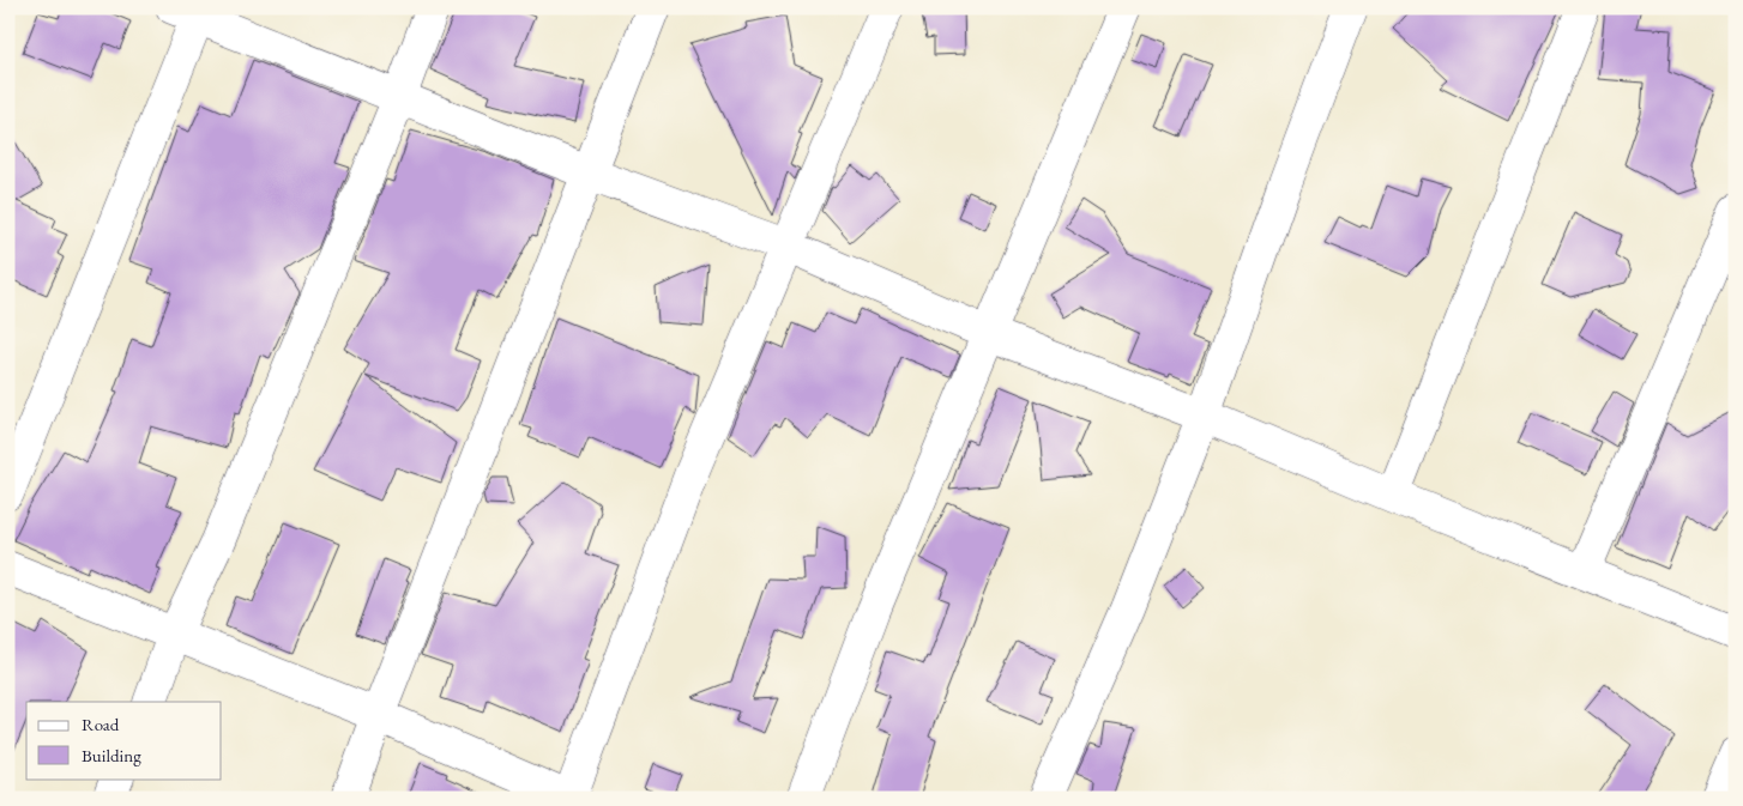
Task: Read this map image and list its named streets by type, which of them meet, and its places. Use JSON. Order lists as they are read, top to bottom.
{
  "legend": ["Road", "Building"]
}
